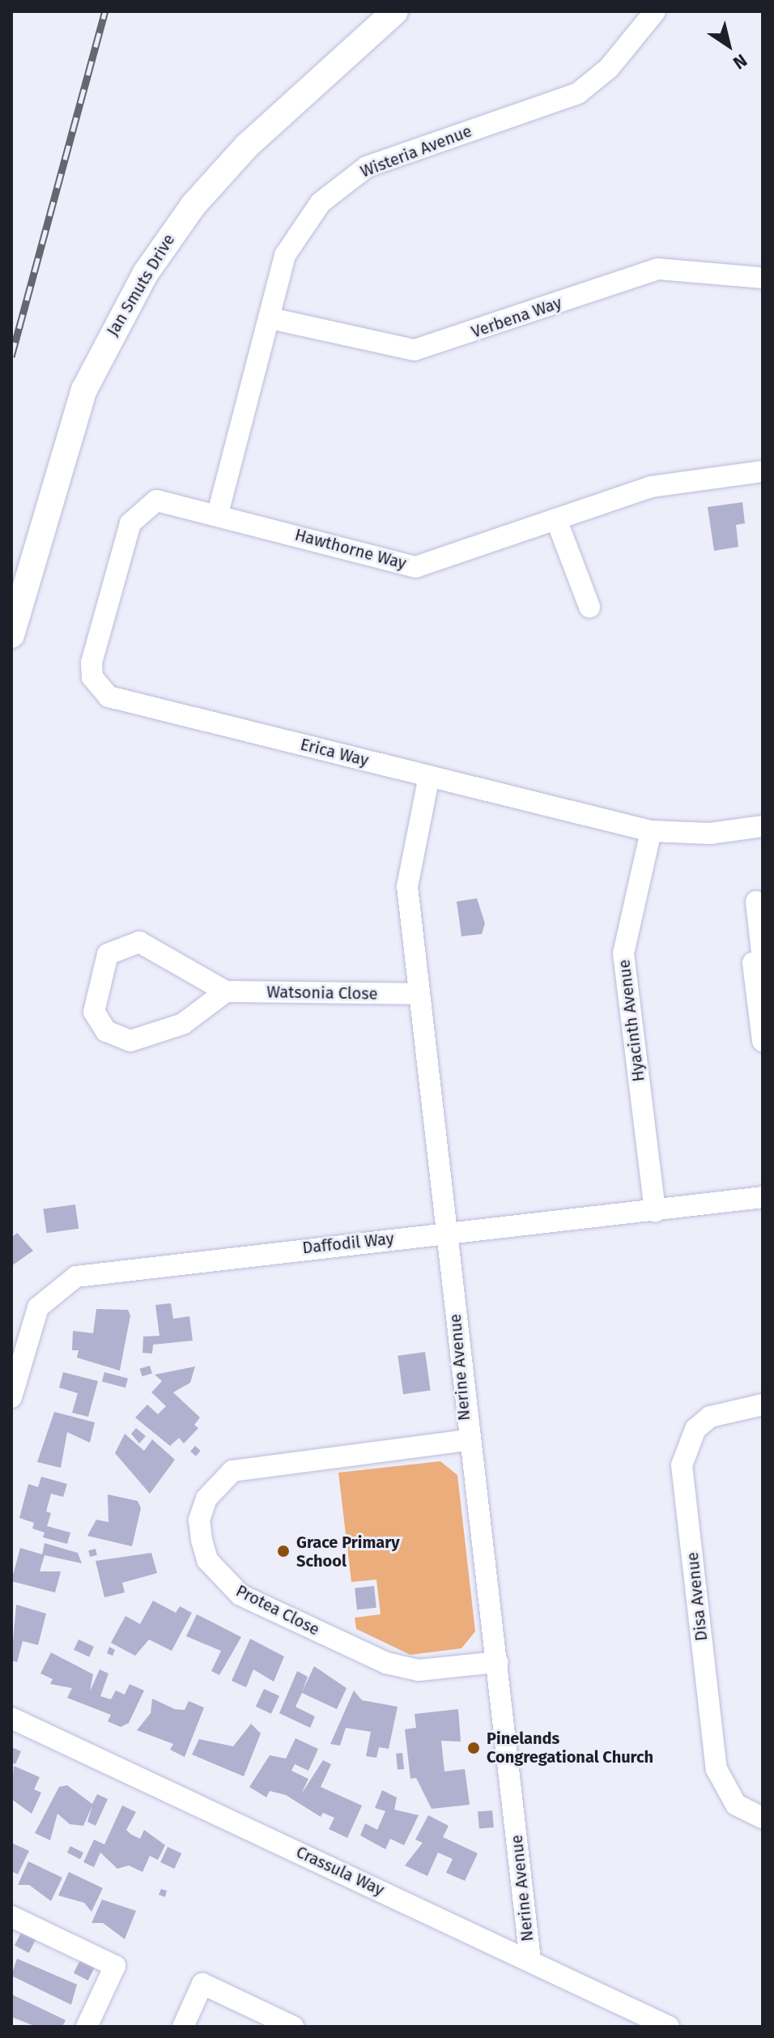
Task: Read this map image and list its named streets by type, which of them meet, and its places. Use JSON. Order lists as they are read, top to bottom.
{
  "streets": {
    "main road": ["Jan Smuts Drive"],
    "street": [
      "Wisteria Avenue",
      "Verbena Way",
      "Hawthorne Way",
      "Erica Way",
      "Watsonia Close",
      "Hyacinth Avenue",
      "Daffodil Way",
      "Nerine Avenue",
      "Disa Avenue",
      "Protea Close",
      "Crassula Way"
    ]
  },
  "crossings": [
    ["Wisteria Avenue", "Verbena Way"],
    ["Wisteria Avenue", "Hawthorne Way"],
    ["Hawthorne Way", "Erica Way"],
    ["Erica Way", "Hyacinth Avenue"],
    ["Erica Way", "Nerine Avenue"],
    ["Watsonia Close", "Nerine Avenue"],
    ["Hyacinth Avenue", "Daffodil Way"],
    ["Daffodil Way", "Nerine Avenue"],
    ["Nerine Avenue", "Protea Close"],
    ["Nerine Avenue", "Crassula Way"]
  ],
  "places": ["Grace Primary School", "Pinelands Congregational Church"],
  "north": "bottom right"
}
